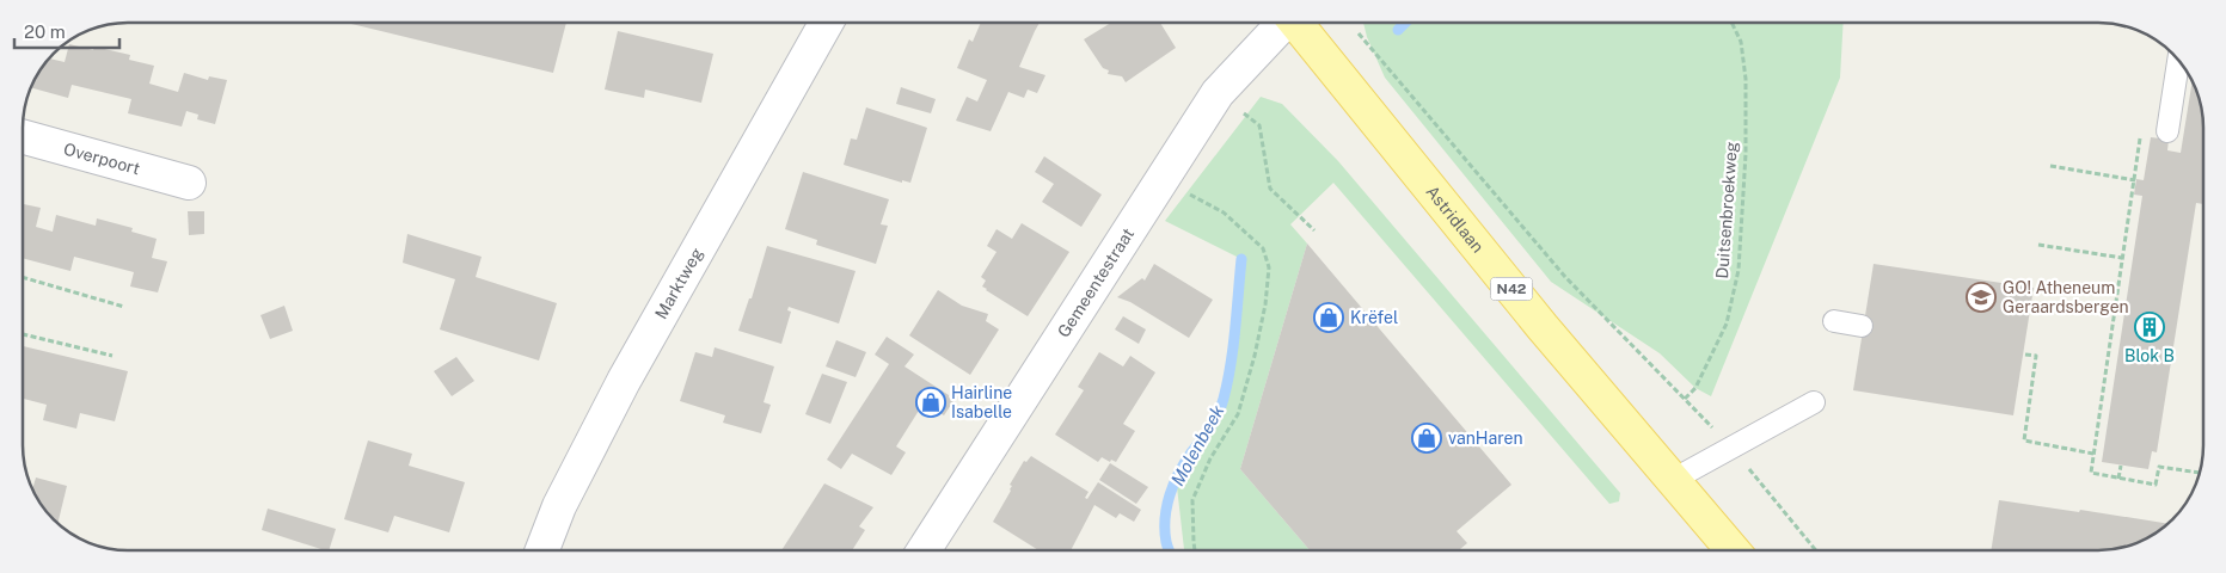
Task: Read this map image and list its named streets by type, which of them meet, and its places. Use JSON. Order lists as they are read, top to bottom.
{
  "streets": {
    "main road": ["Astridlaan", "N42"],
    "street": ["Overpoort", "Gemeentestraat", "Marktweg"],
    "path": ["Duitsenbroekweg"]
  },
  "water": ["Molenbeek"],
  "places": {
    "school or university": ["GO! Atheneum Geraardsbergen"],
    "shop": ["Krëfel", "Hairline Isabelle", "vanHaren"],
    "building": ["Blok B"]
  },
  "scale_bar": "20 m"
}
